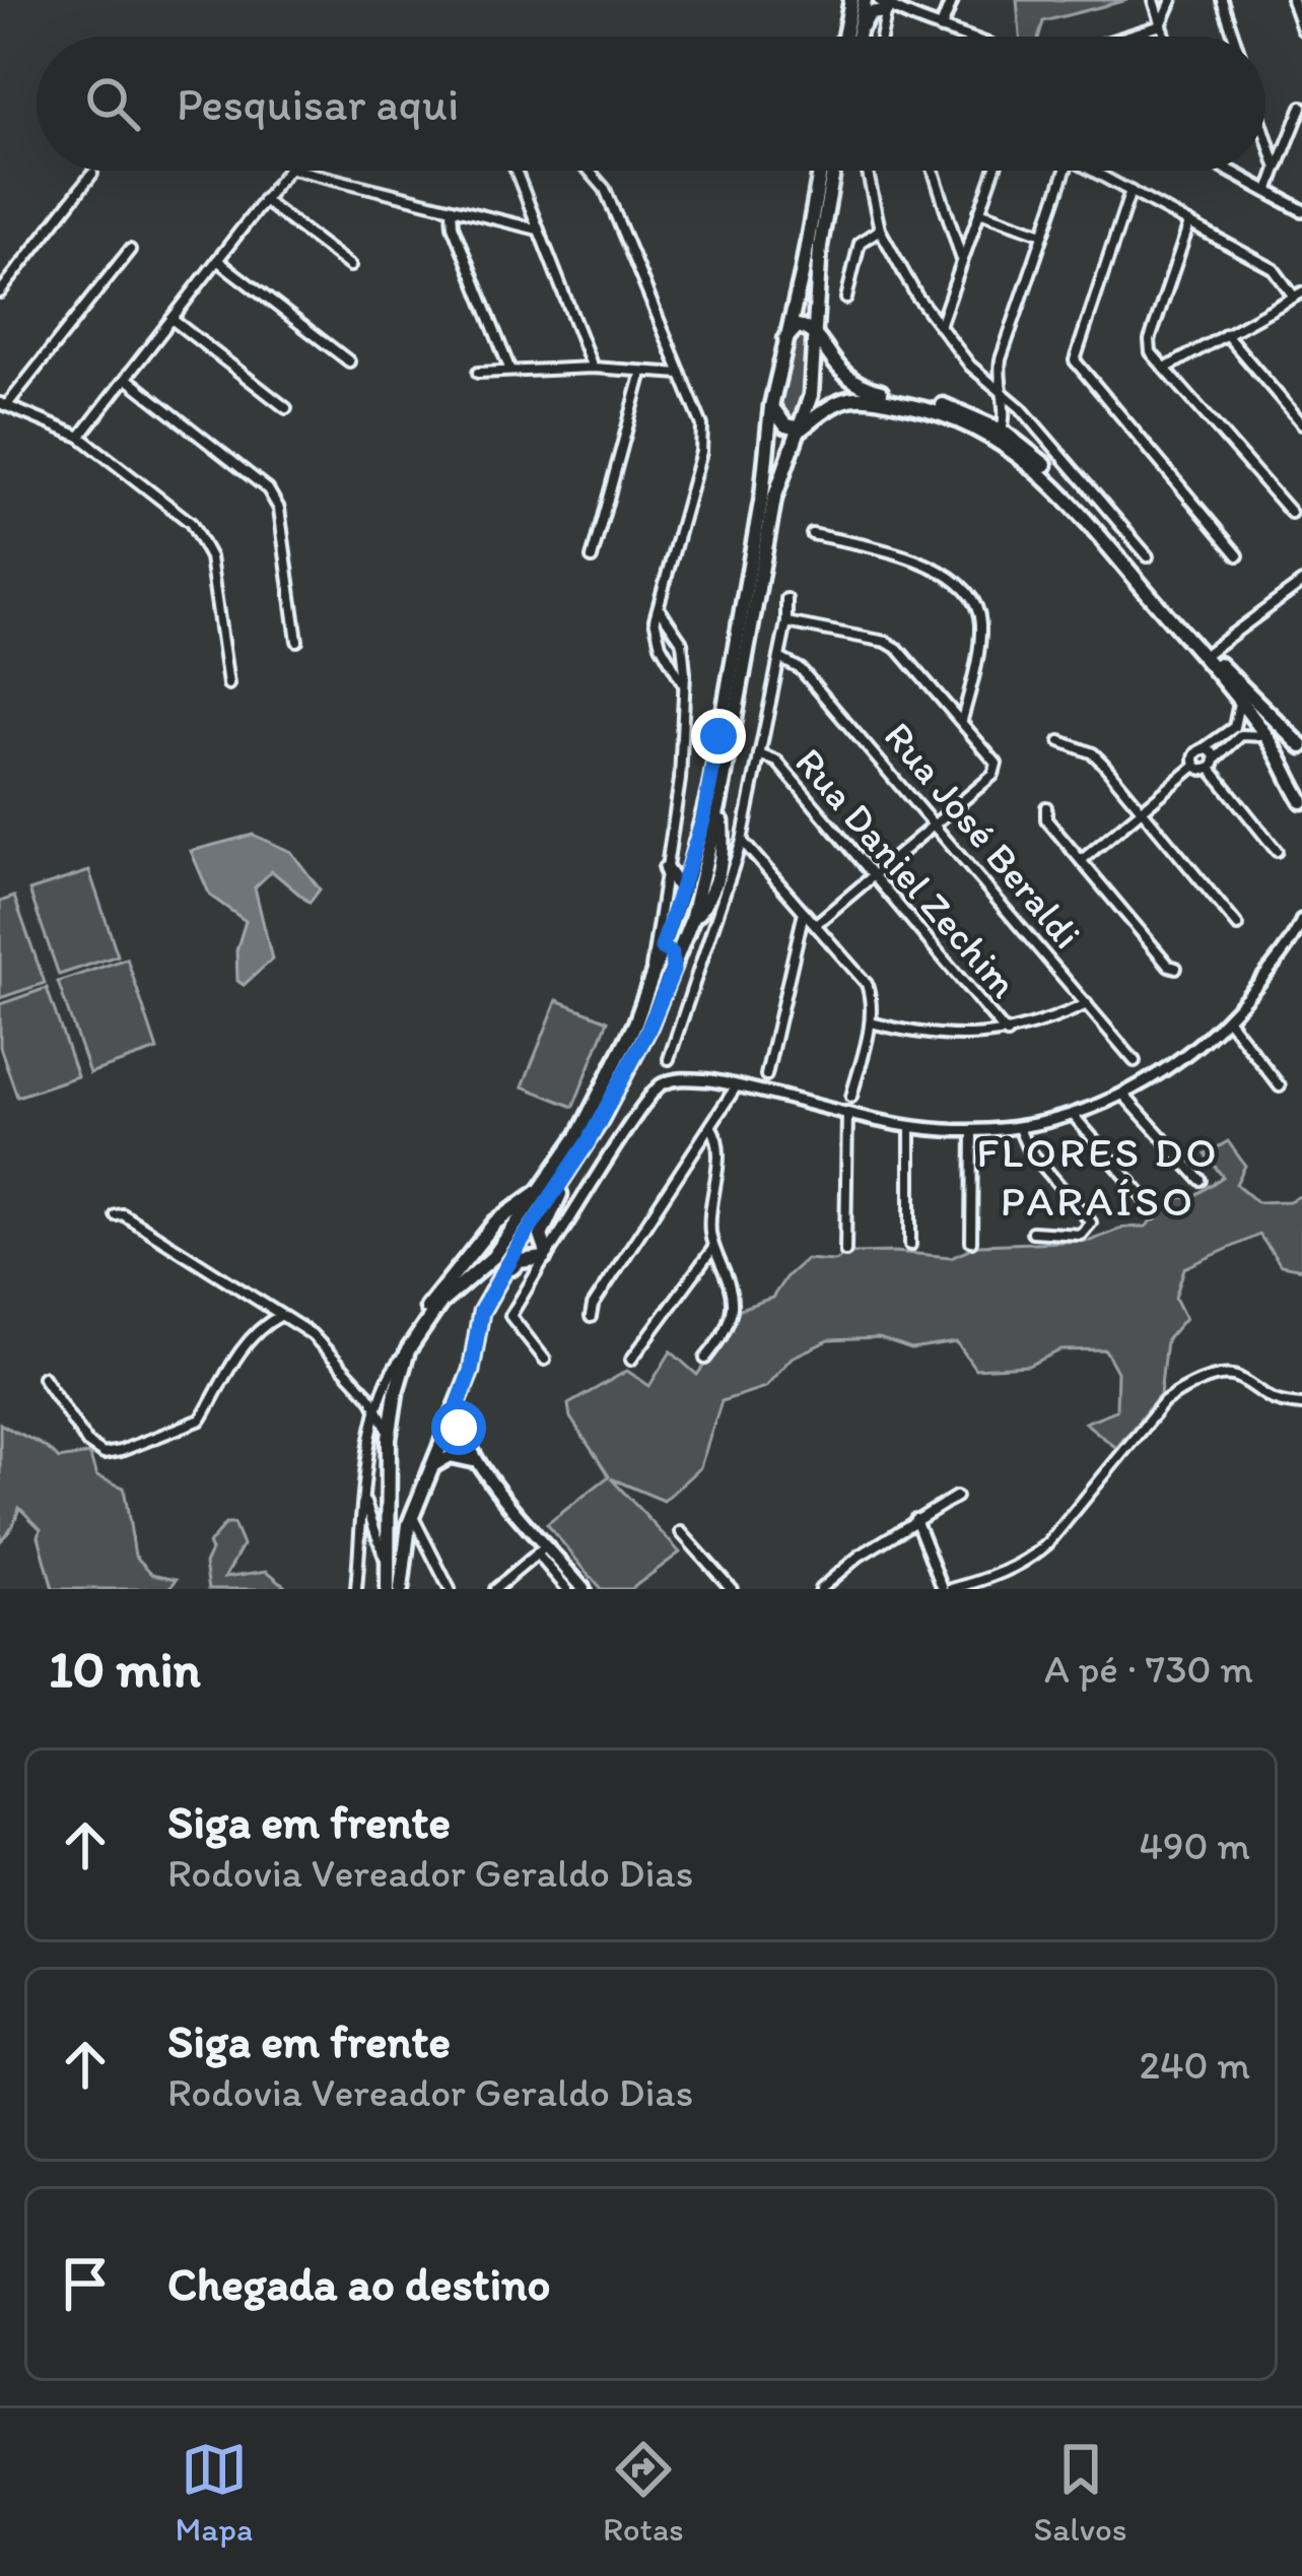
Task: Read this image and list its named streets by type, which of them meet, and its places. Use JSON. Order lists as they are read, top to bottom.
{
  "streets": {
    "street": ["Rua José Beraldi", "Rua Daniel Zechim"]
  },
  "districts": ["FLORES DO PARAÍSO"],
  "page": {
    "search": "Pesquisar aqui",
    "heading": ["10 min", "A pé · 730 m"],
    "list": [
      ["Siga em frente", "Rodovia Vereador Geraldo Dias", "490 m"],
      ["Siga em frente", "Rodovia Vereador Geraldo Dias", "240 m"],
      "Chegada ao destino"
    ],
    "nav": ["Mapa", "Rotas", "Salvos"]
  }
}
